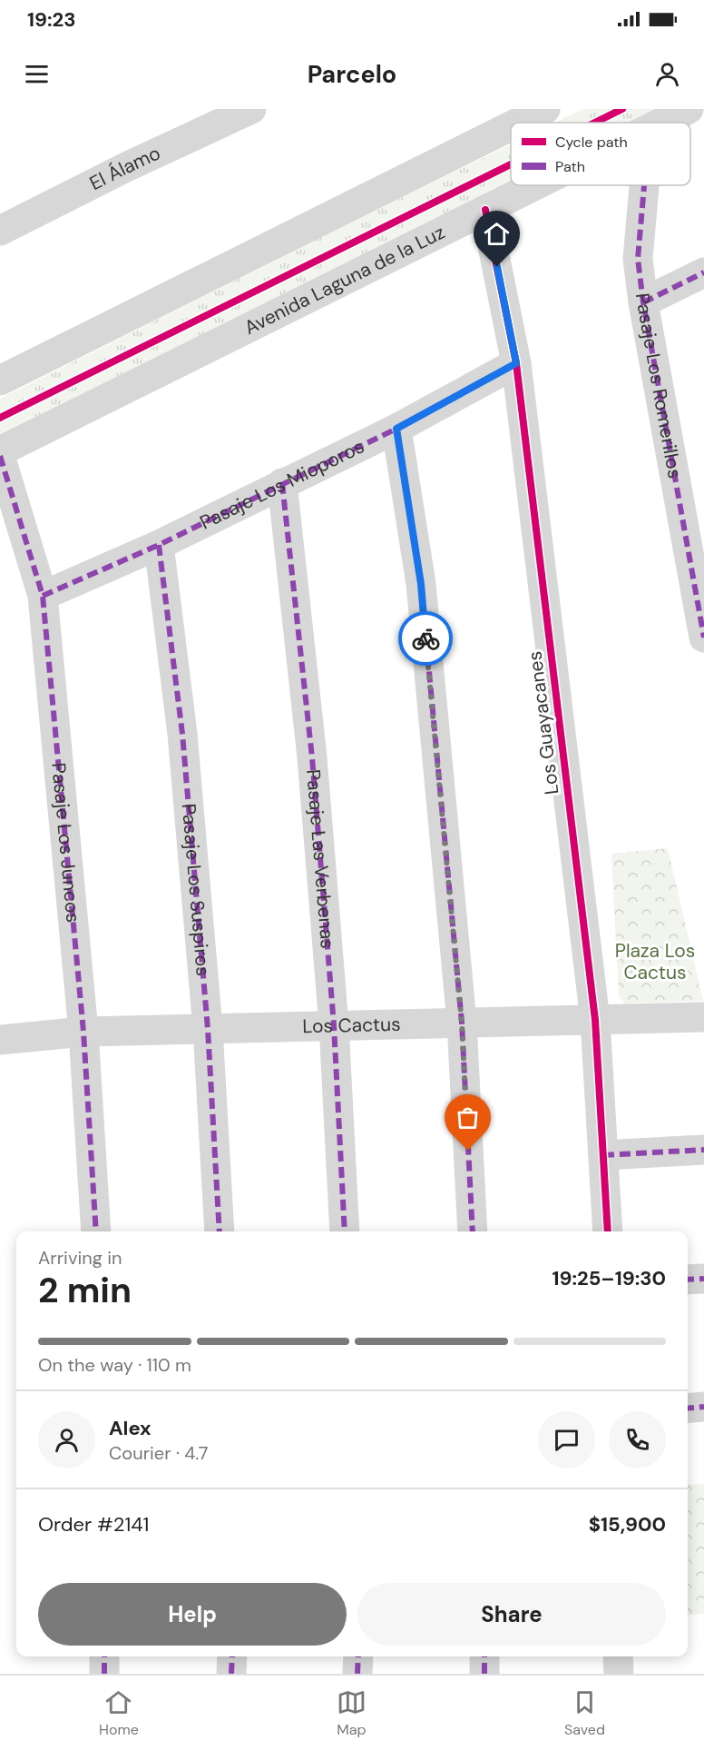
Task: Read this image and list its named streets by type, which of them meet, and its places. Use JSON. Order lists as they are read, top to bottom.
{
  "streets": {
    "street": [
      "El Álamo",
      "Avenida Laguna de la Luz",
      "Pasaje Los Romerillos",
      "Pasaje Los Mioporos",
      "Los Guayacanes",
      "Pasaje Los Juncos",
      "Pasaje Las Verbenas",
      "Pasaje Los Suspiros",
      "Los Cactus"
    ]
  },
  "crossings": [
    ["Avenida Laguna de la Luz", "Los Guayacanes"],
    ["Pasaje Los Mioporos", "Los Guayacanes"],
    ["Pasaje Los Mioporos", "Pasaje Los Juncos"],
    ["Pasaje Los Mioporos", "Pasaje Las Verbenas"],
    ["Pasaje Los Mioporos", "Pasaje Los Suspiros"],
    ["Los Guayacanes", "Los Cactus"],
    ["Pasaje Los Juncos", "Los Cactus"],
    ["Pasaje Las Verbenas", "Los Cactus"],
    ["Pasaje Los Suspiros", "Los Cactus"]
  ],
  "parks": ["Plaza Los Cactus"],
  "legend": ["Cycle path", "Path"],
  "page": {
    "status": "19:23",
    "header": "Parcelo",
    "heading": ["2 min", "Arriving in", "19:25–19:30"],
    "panel": [
      "Alex",
      "Courier · 4.7",
      "Order #2141",
      "$15,900"
    ],
    "bar": "On the way · 110 m",
    "buttons": ["Help", "Share"],
    "tabs": ["Home", "Map", "Saved"]
  }
}
